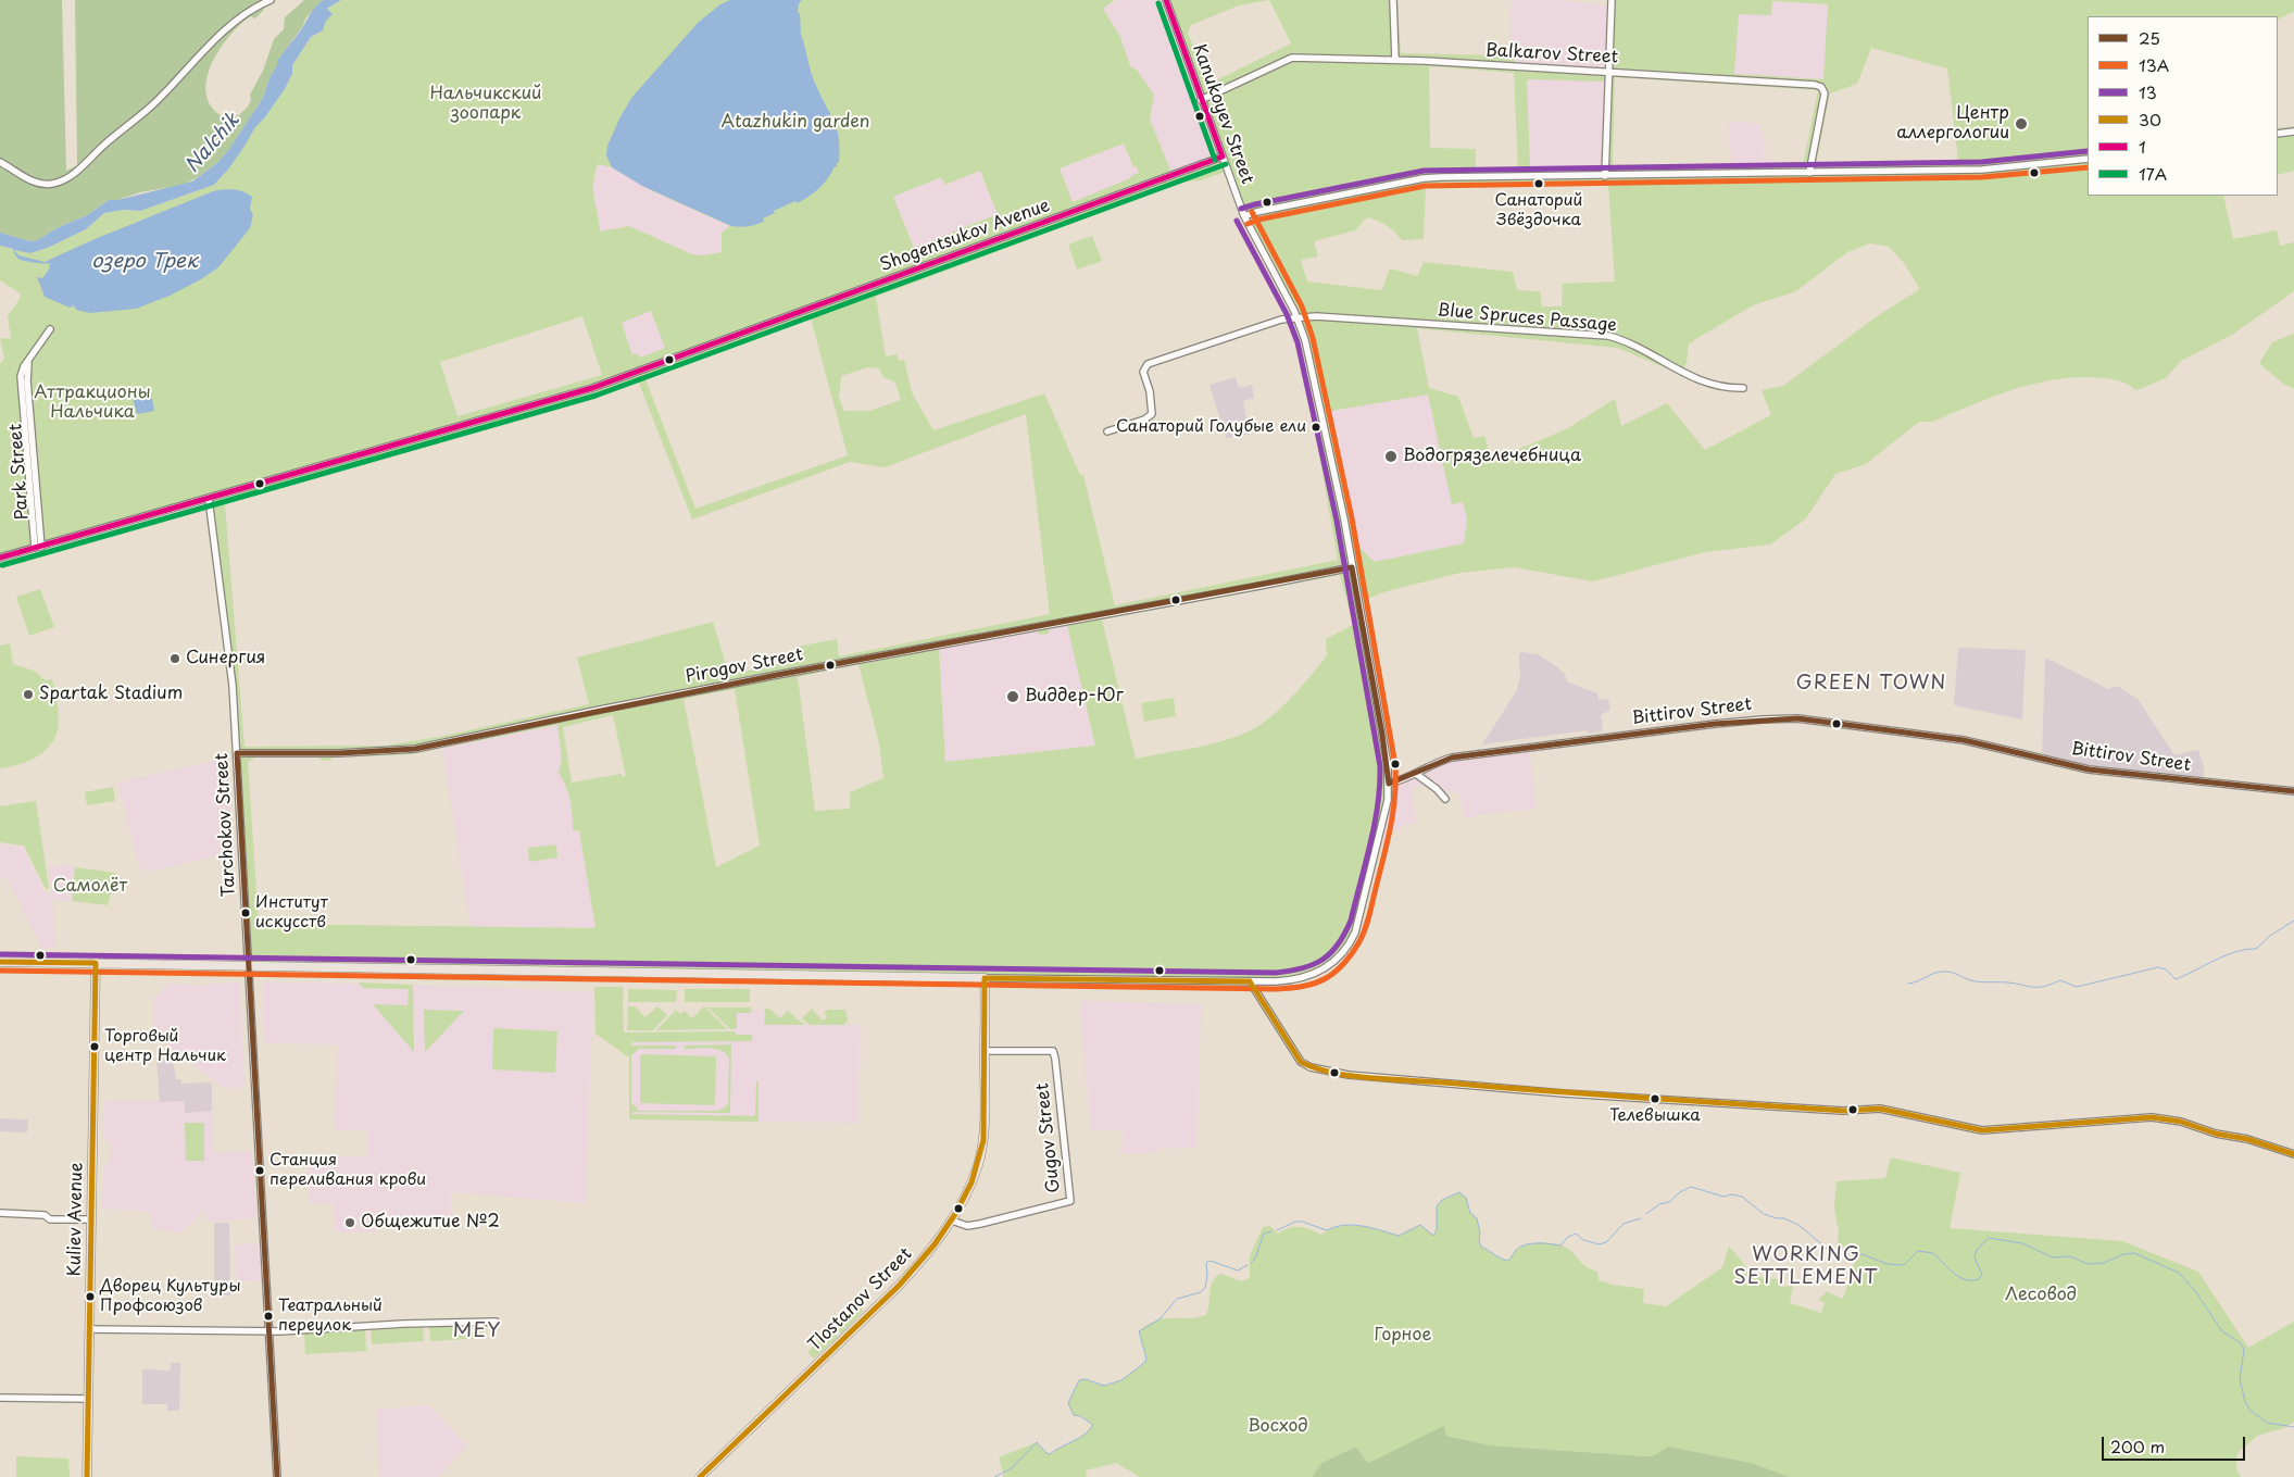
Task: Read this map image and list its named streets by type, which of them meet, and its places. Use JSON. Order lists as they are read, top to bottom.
{
  "streets": {
    "main road": ["Kuliev Avenue", "Tlostanov Street"],
    "street": [
      "Balkarov Street",
      "Kanukoyev Street",
      "Shogentsukov Avenue",
      "Blue Spruces Passage",
      "Park Street",
      "Pirogov Street",
      "Bittirov Street",
      "Tarchokov Street",
      "Gugov Street"
    ]
  },
  "crossings": [
    ["Balkarov Street", "Kanukoyev Street"],
    ["Kanukoyev Street", "Shogentsukov Avenue"],
    ["Kanukoyev Street", "Blue Spruces Passage"],
    ["Kanukoyev Street", "Pirogov Street"],
    ["Kanukoyev Street", "Bittirov Street"],
    ["Shogentsukov Avenue", "Park Street"],
    ["Shogentsukov Avenue", "Tarchokov Street"],
    ["Pirogov Street", "Tarchokov Street"],
    ["Gugov Street", "Tlostanov Street"]
  ],
  "districts": ["GREEN TOWN", "WORKING SETTLEMENT", "MEY"],
  "water": ["Nalchik", "озеро Трек"],
  "parks": [
    "Нальчикский зоопарк",
    "Atazhukin garden",
    "Аттракционы Нальчика",
    "Самолёт",
    "Лесовод",
    "Горное",
    "Восход"
  ],
  "places": [
    "Центр аллергологии",
    "Санаторий Звёздочка",
    "Санаторий Голубые ели",
    "Водогрязелечебница",
    "Синергия",
    "Spartak Stadium",
    "Виддер-Юг",
    "Институт искусств",
    "Торговый центр Нальчик",
    "Телевышка",
    "Станция переливания крови",
    "Общежитие №2",
    "Дворец Культуры Профсоюзов",
    "Театральный переулок"
  ],
  "lines": [
    "transit line 1",
    "transit line 17А",
    "transit line 13",
    "transit line 13А",
    "transit line 25",
    "transit line 30"
  ],
  "legend": [
    "25",
    "13А",
    "13",
    "30",
    "1",
    "17А"
  ],
  "scale_bar": "200 m"
}
